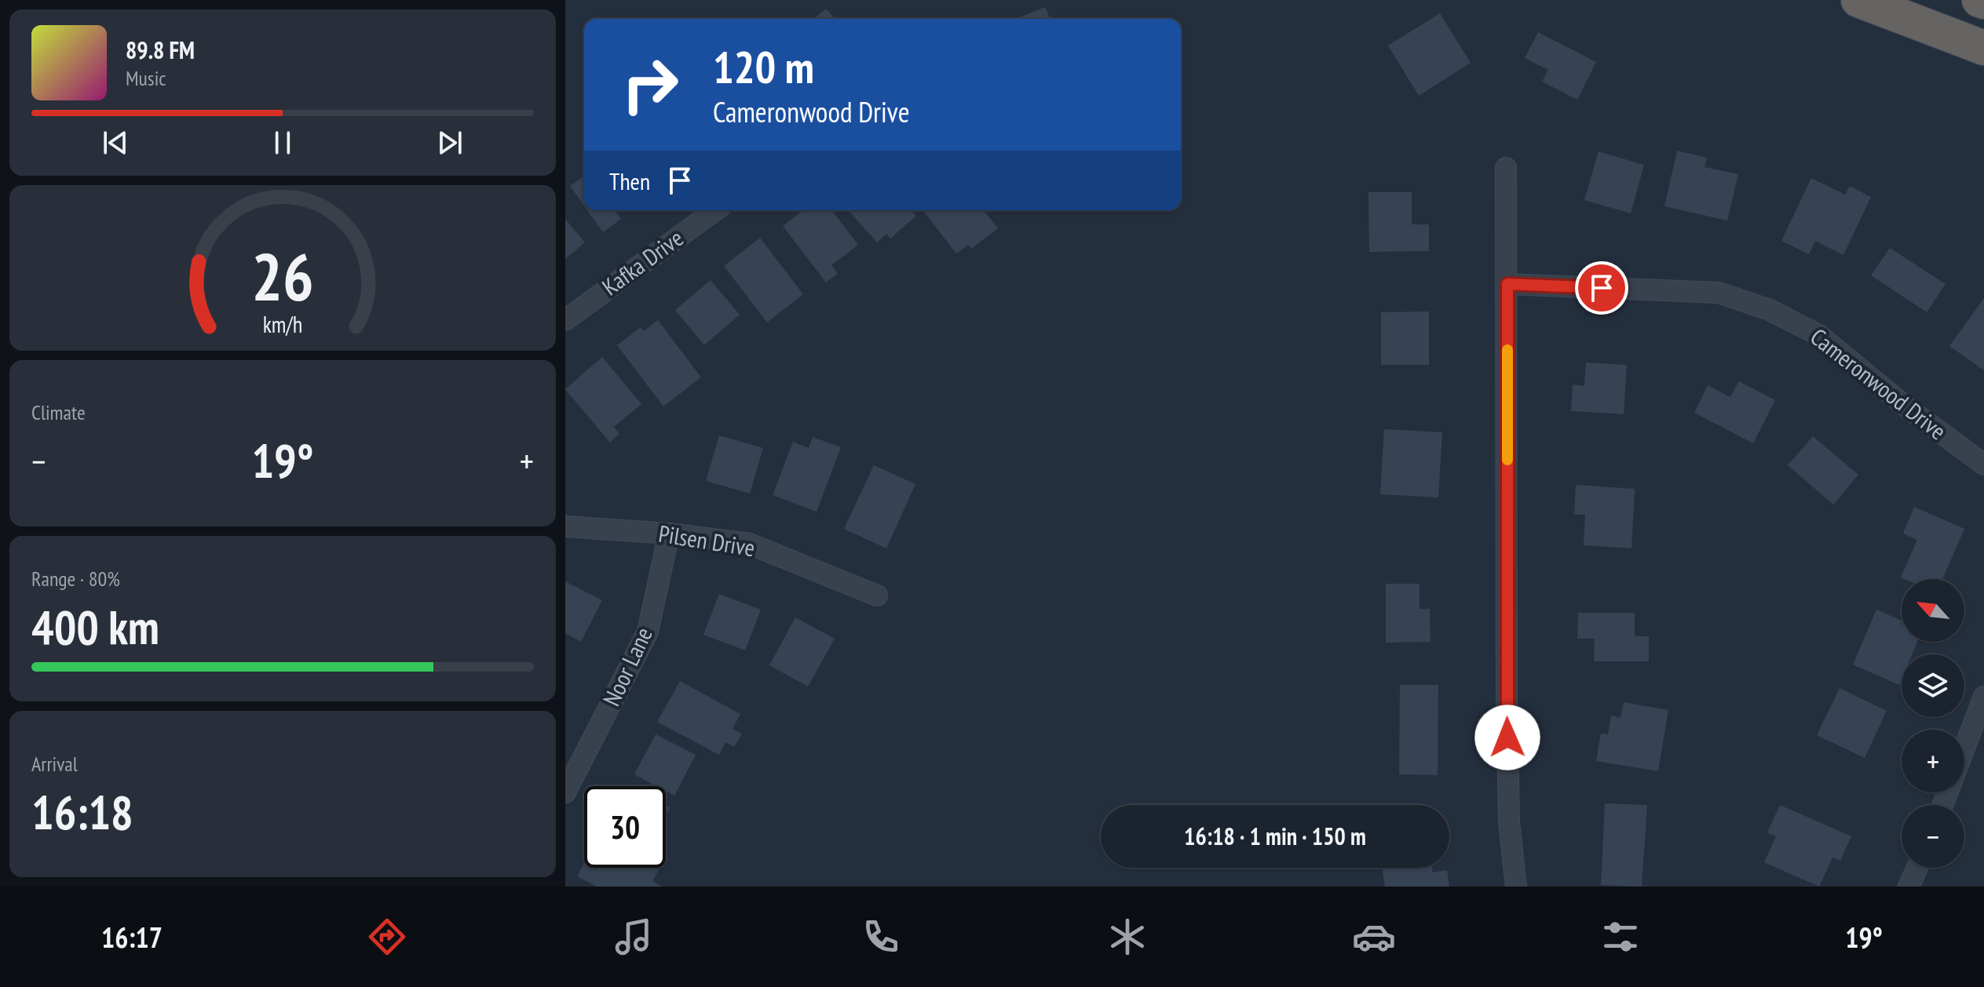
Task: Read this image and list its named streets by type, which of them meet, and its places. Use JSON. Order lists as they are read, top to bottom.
{
  "streets": {
    "street": [
      "Kafka Drive",
      "Cameronwood Drive",
      "Pilsen Drive",
      "Noor Lane"
    ]
  },
  "crossings": [
    ["Pilsen Drive", "Noor Lane"]
  ],
  "north": "top left",
  "page": {
    "turn": ["120 m", "Cameronwood Drive"],
    "song": ["89.8 FM", "Music"],
    "then": "Then",
    "tile": [
      "Climate",
      ["Range · 80%", "400 km"],
      ["Arrival", "16:18"]
    ],
    "heat": ["−", "19°", "+"],
    "map_buttons": ["+", "−"],
    "limit": "30",
    "trip": "16:18 · 1 min · 150 m",
    "tabs": ["16:17", "19°"],
    "gauge": ["26", "km/h"]
  }
}
